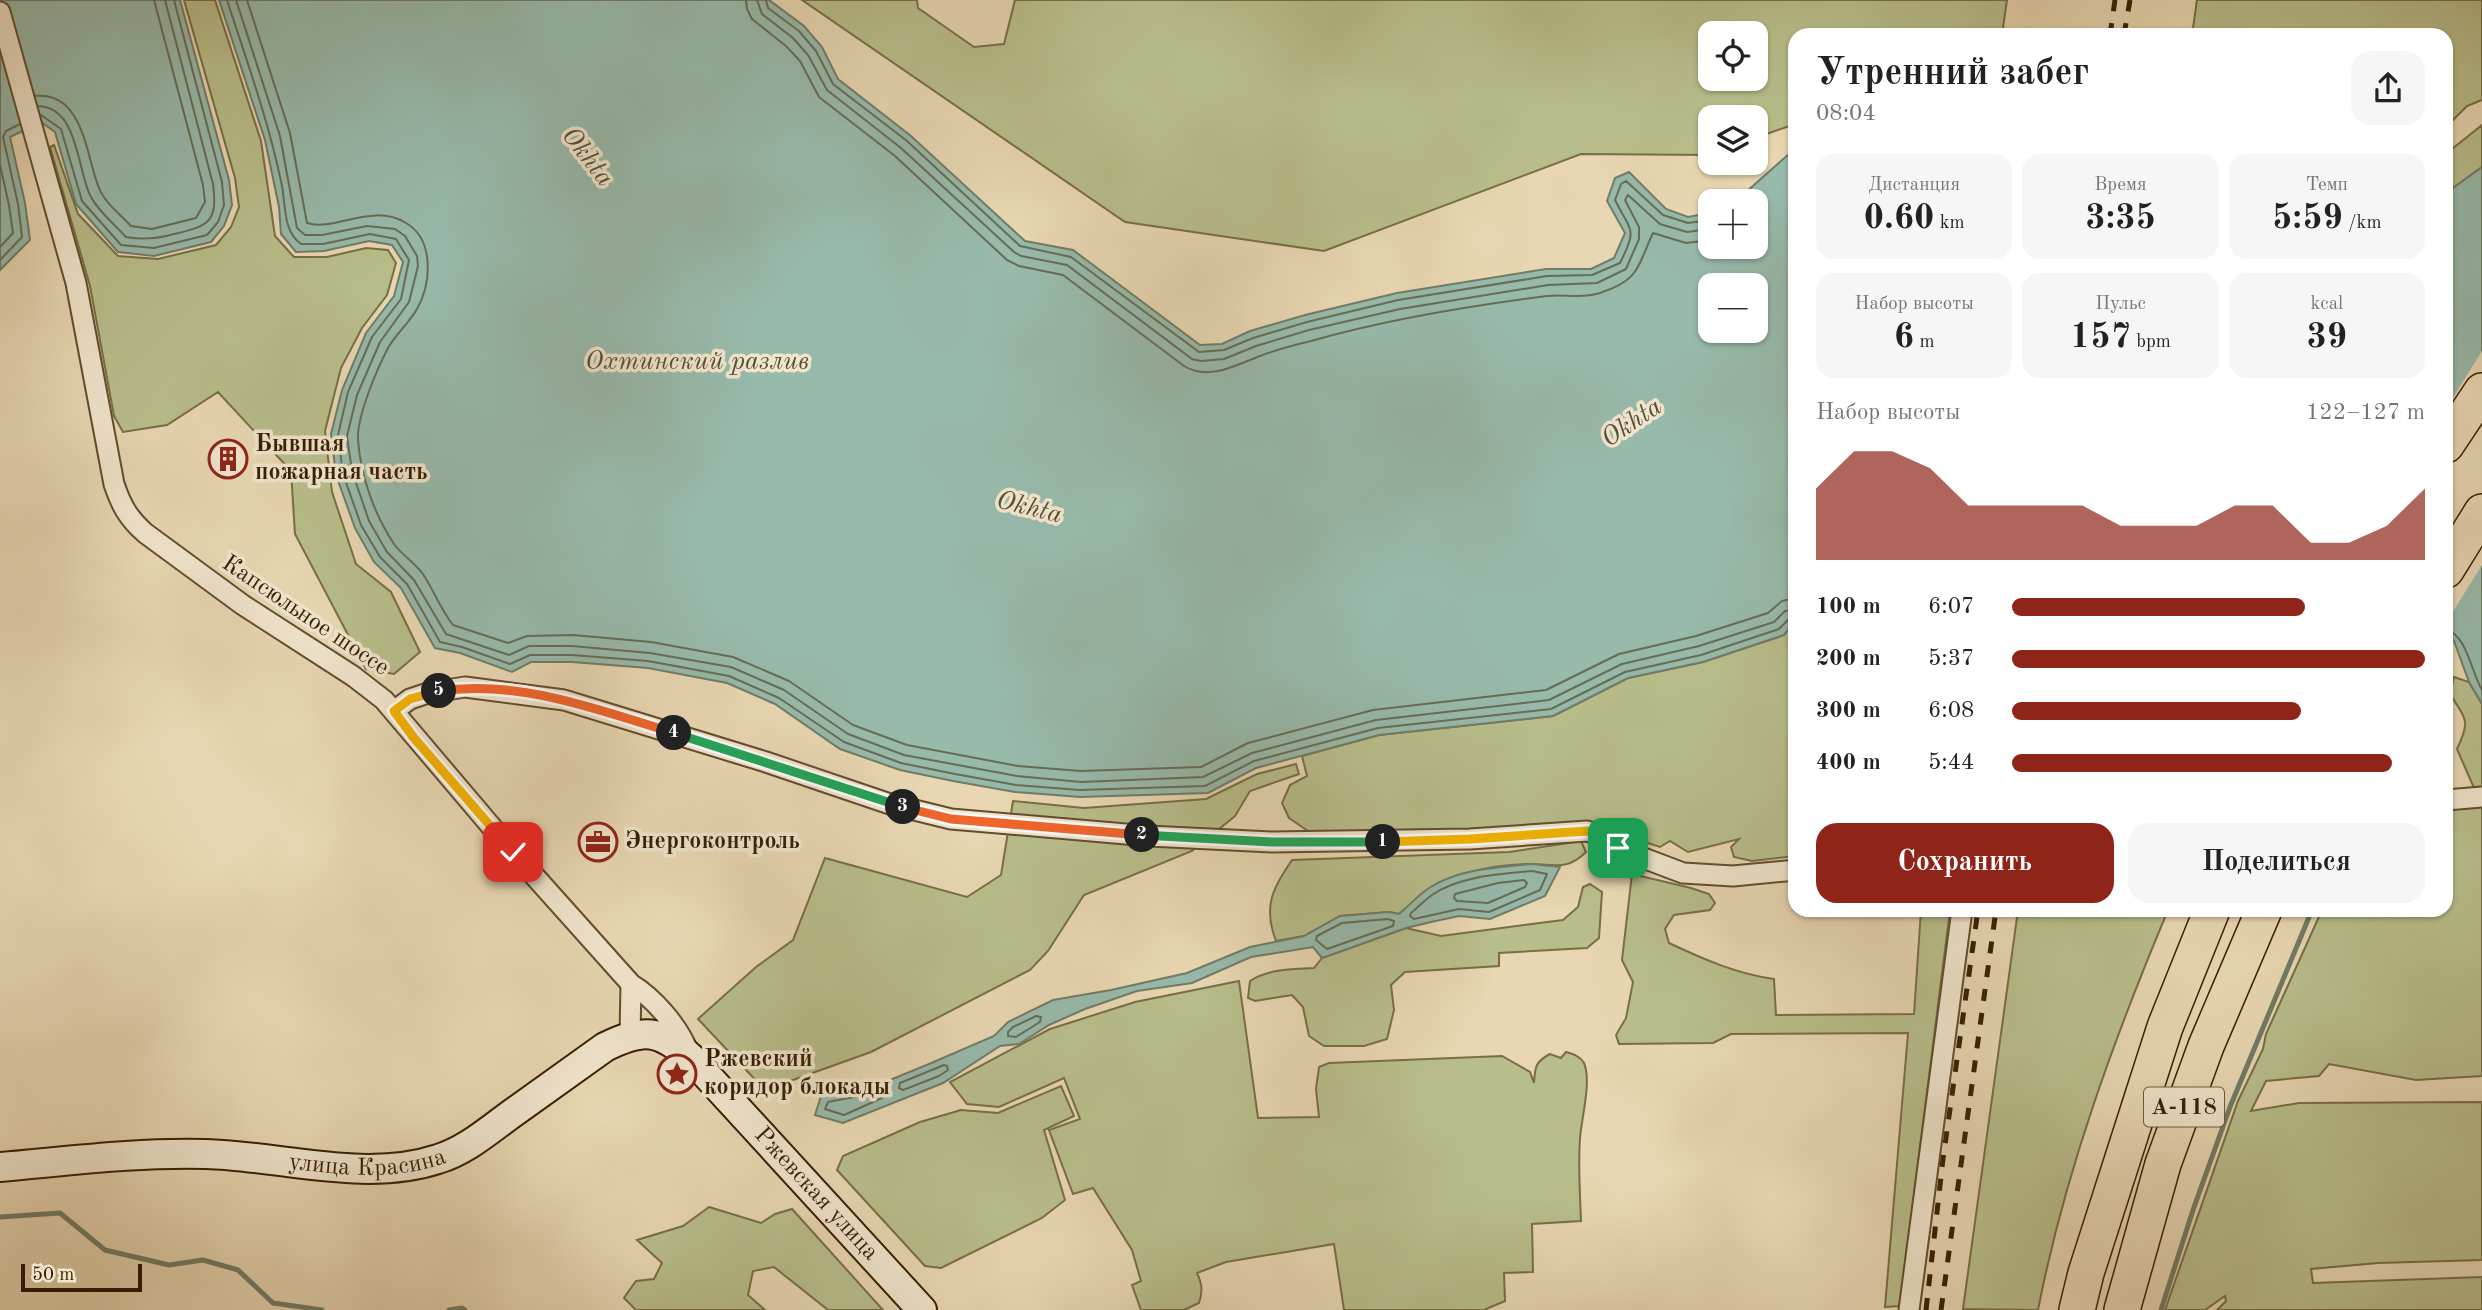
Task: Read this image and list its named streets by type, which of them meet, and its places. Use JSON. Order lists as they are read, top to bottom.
{
  "streets": {
    "highway": ["А-118"],
    "main road": ["улица Красина", "Ржевская улица"],
    "street": ["Капсюльное шоссе"]
  },
  "crossings": [
    ["Капсюльное шоссе", "Ржевская улица"]
  ],
  "water": ["Okhta", "Охтинский разлив"],
  "places": {
    "building": ["Бывшая пожарная часть"],
    "office": ["Энергоконтроль"],
    "place": ["Ржевский коридор блокады"]
  },
  "scale_bar": "50 m",
  "page": {
    "map_buttons": ["+", "−"],
    "heading": ["Утренний забег", "08:04"],
    "stats": [
      ["Дистанция", "0.60 km"],
      ["Время", "3:35"],
      ["Темп", "5:59 /km"],
      ["Набор высоты", "6 m"],
      ["Пульс", "157 bpm"],
      ["kcal", "39"]
    ],
    "chart": ["Набор высоты", "122–127 m"],
    "list": [
      {
        "name": "100 m",
        "note": "6:07"
      },
      {
        "name": "200 m",
        "note": "5:37"
      },
      {
        "name": "300 m",
        "note": "6:08"
      },
      {
        "name": "400 m",
        "note": "5:44"
      }
    ],
    "pins": [
      "5",
      "4",
      "3",
      "2",
      "1"
    ],
    "buttons": ["Сохранить", "Поделиться"],
    "scale": "50 m"
  }
}
